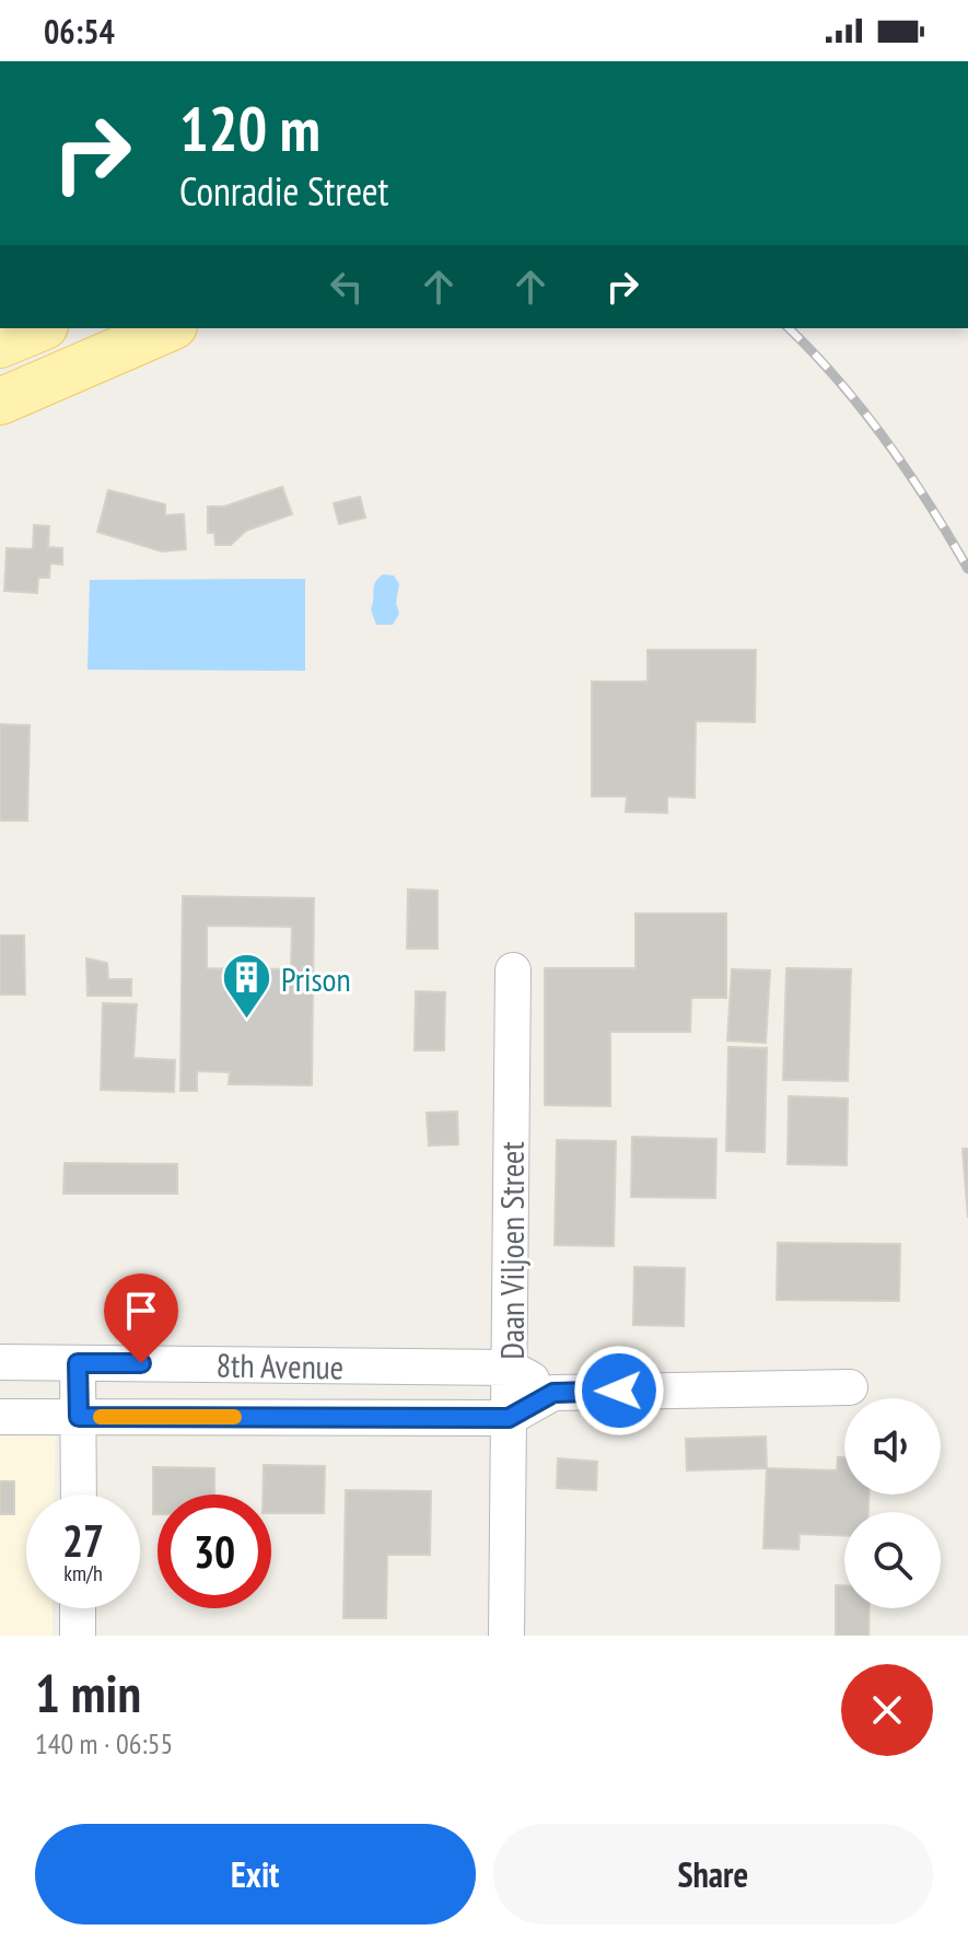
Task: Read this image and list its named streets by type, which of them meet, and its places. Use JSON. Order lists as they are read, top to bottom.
{
  "streets": {
    "street": ["Daan Viljoen Street", "8th Avenue"]
  },
  "crossings": [
    ["Daan Viljoen Street", "8th Avenue"]
  ],
  "places": {
    "building": ["Prison"]
  },
  "page": {
    "status": "06:54",
    "turn": ["120 m", "Conradie Street"],
    "speed": "27 km/h",
    "limit": "30",
    "heading": ["1 min", "140 m · 06:55"],
    "buttons": ["Exit", "Share"]
  }
}
